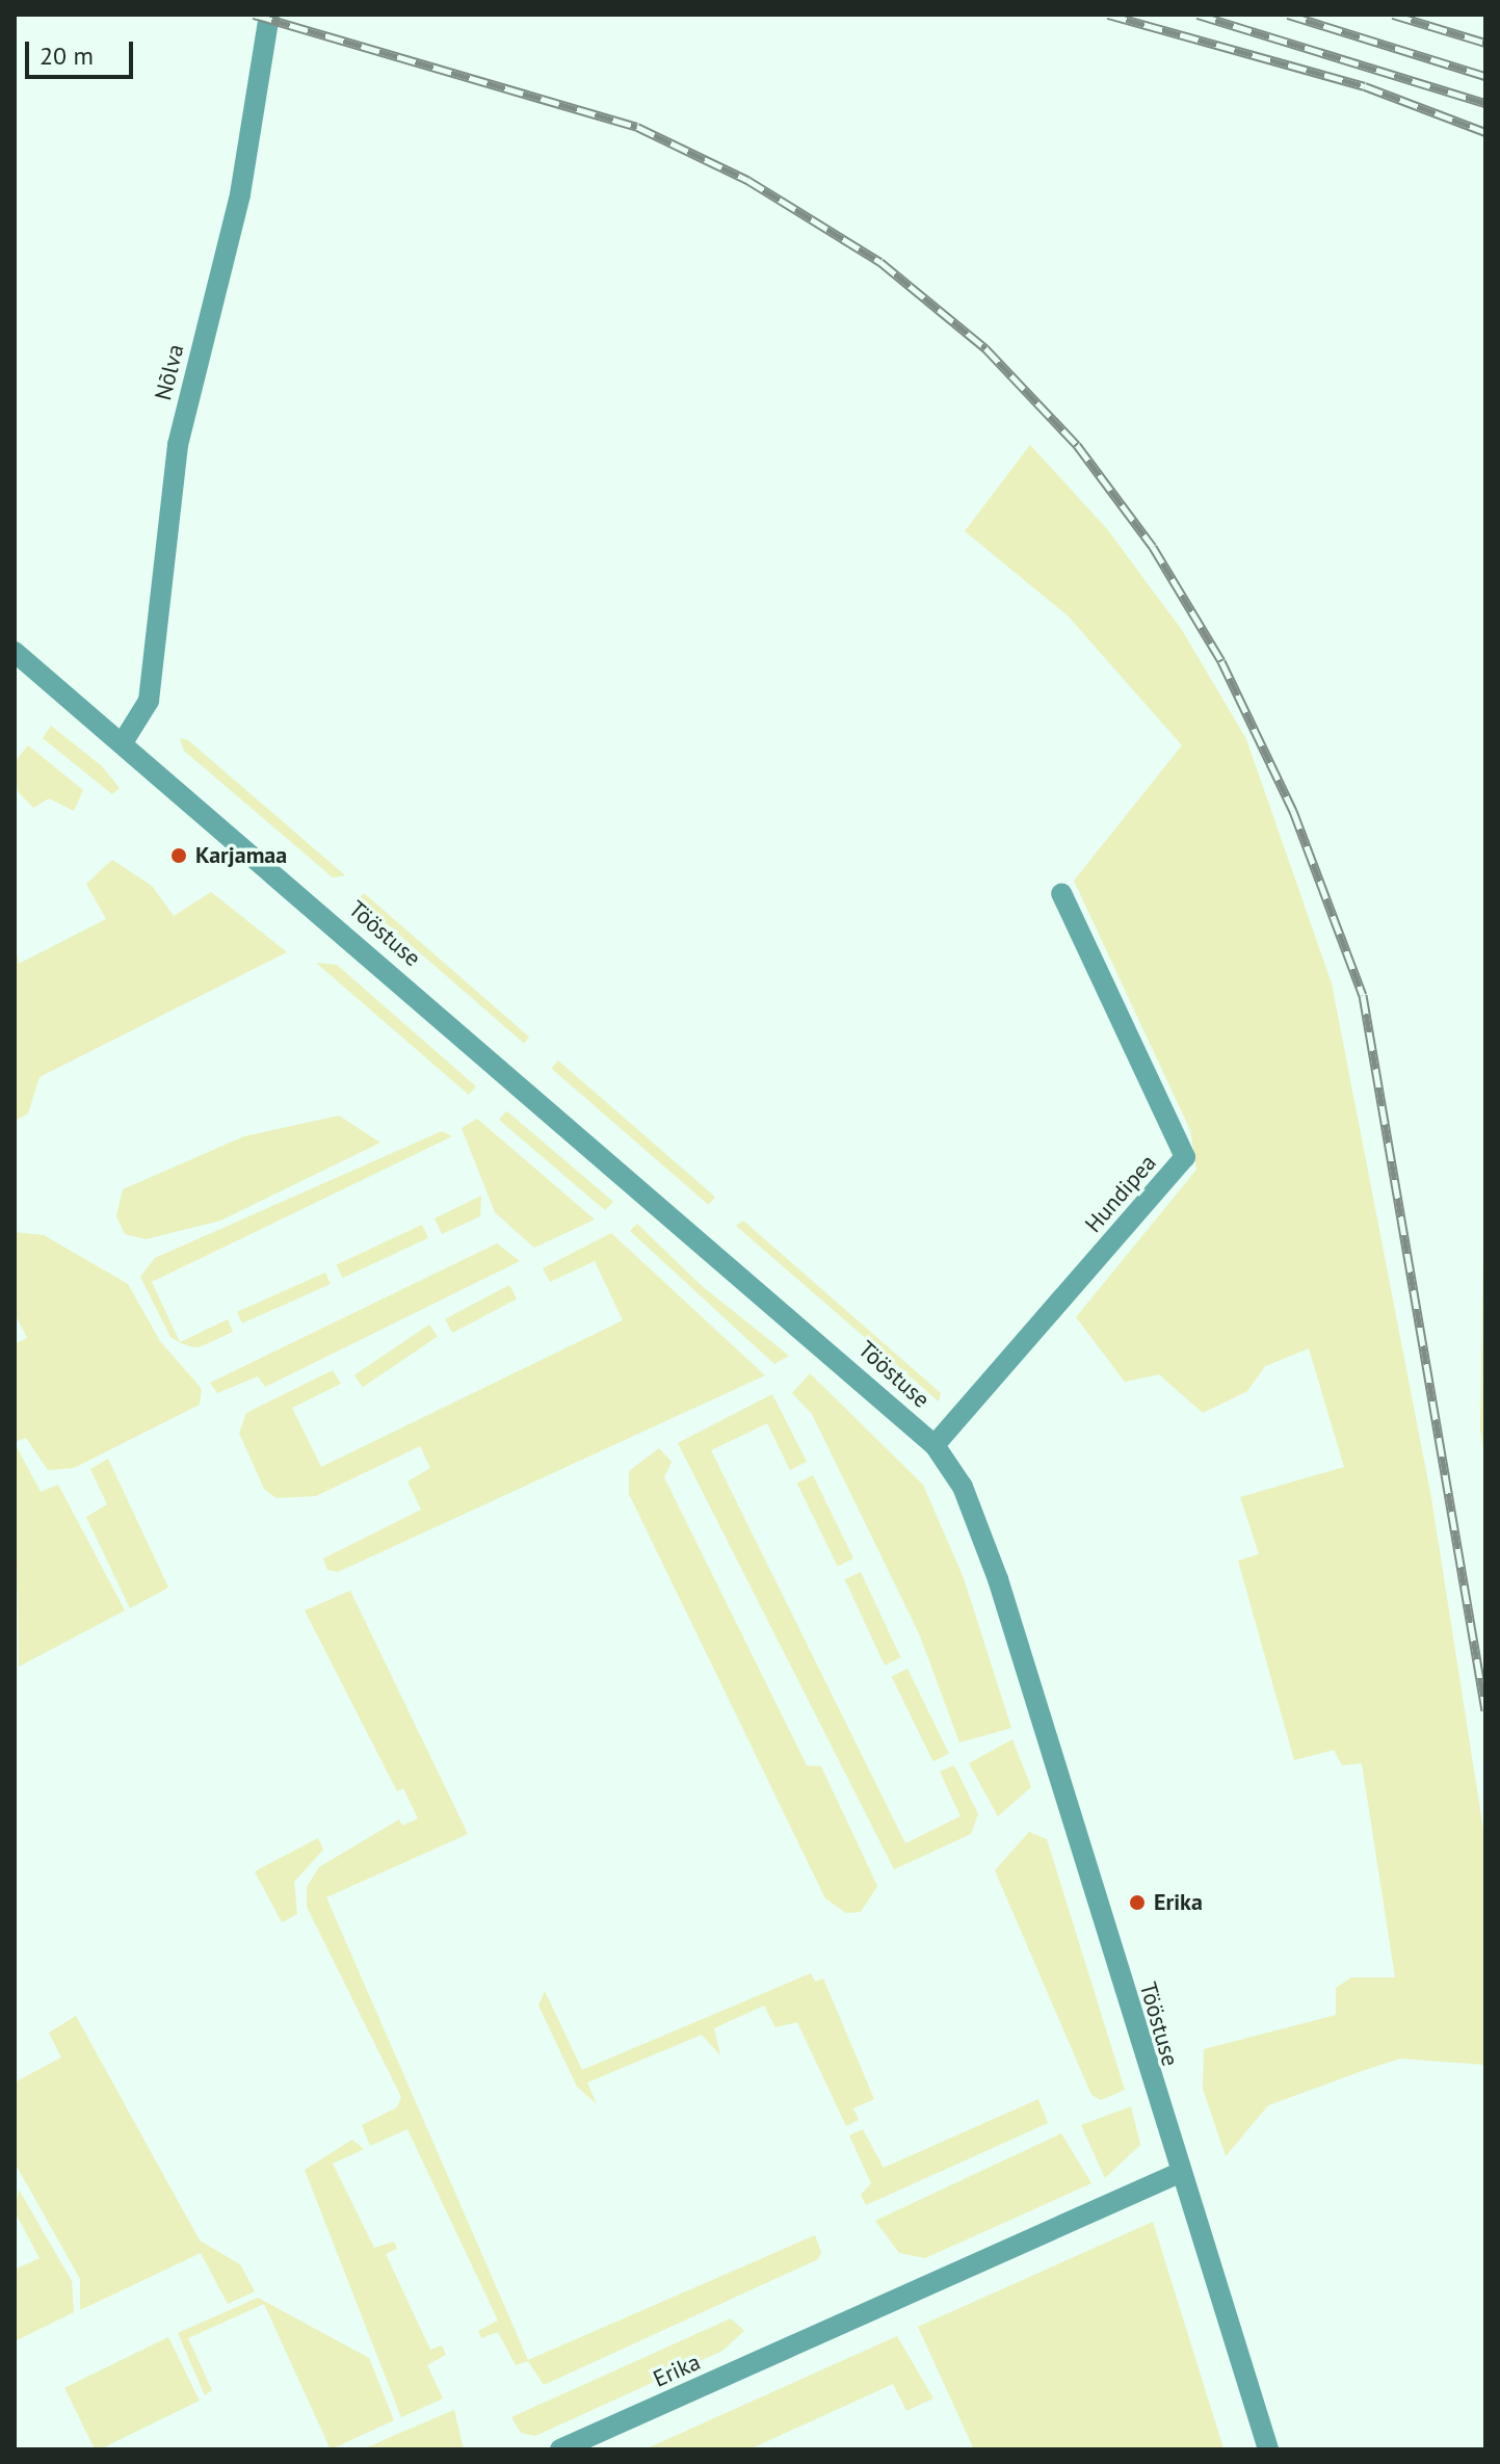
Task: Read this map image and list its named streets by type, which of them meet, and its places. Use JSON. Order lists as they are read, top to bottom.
{
  "streets": {
    "street": [
      "Nõlva",
      "Tööstuse",
      "Hundipea",
      "Erika"
    ]
  },
  "crossings": [
    ["Nõlva", "Tööstuse"],
    ["Tööstuse", "Hundipea"],
    ["Tööstuse", "Erika"]
  ],
  "places": ["Karjamaa", "Erika"],
  "scale_bar": "20 m"
}
